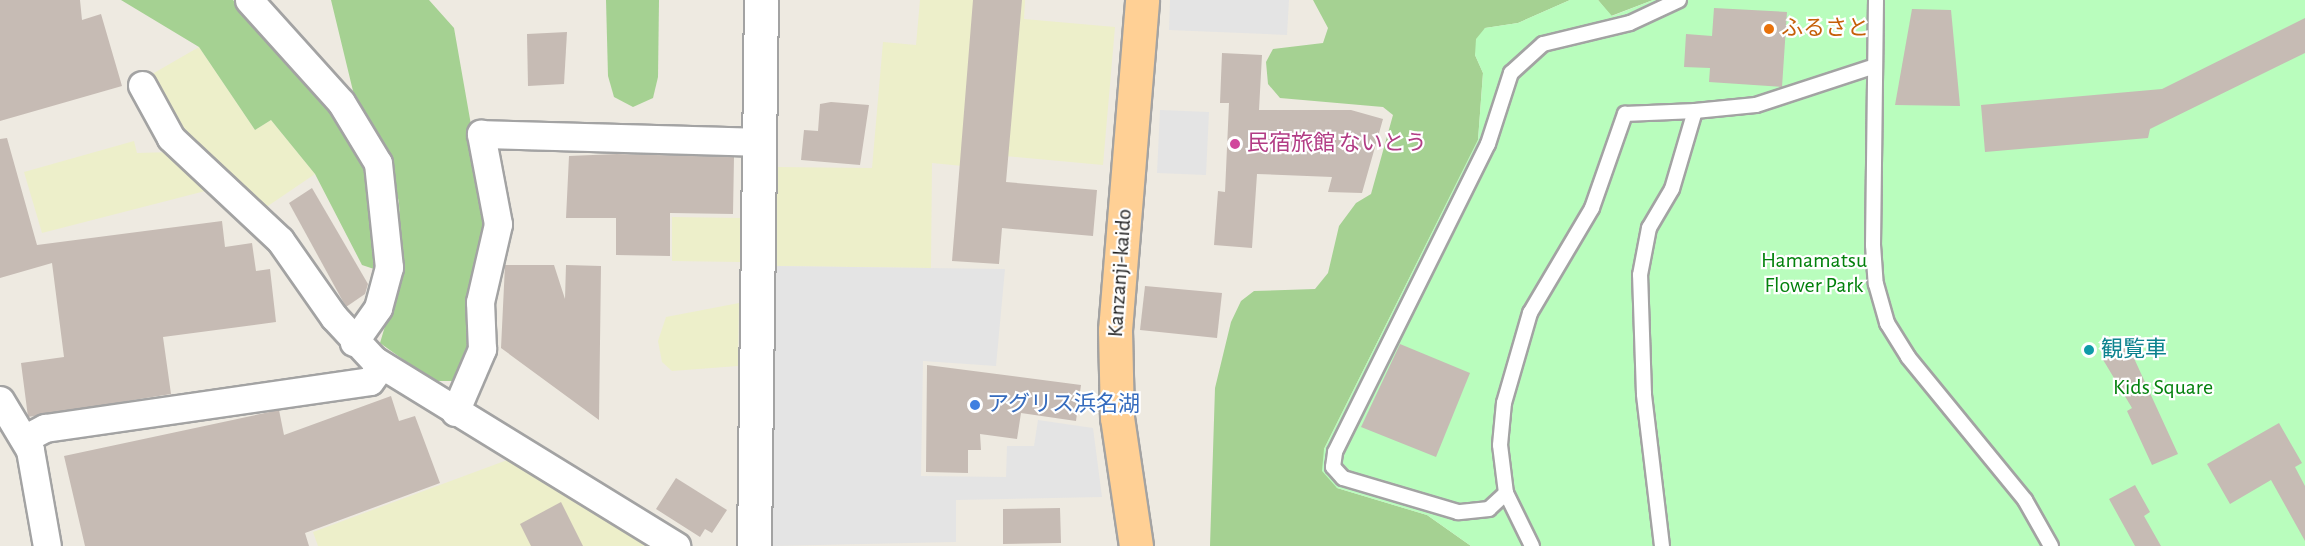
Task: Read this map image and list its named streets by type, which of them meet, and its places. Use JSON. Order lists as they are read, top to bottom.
{
  "streets": {
    "main road": ["Kanzanji-kaido"]
  },
  "parks": ["Hamamatsu Flower Park", "Kids Square"],
  "places": [
    "ふるさと",
    "民宿旅館 ないとう",
    "観覧車",
    "アグリス浜名湖"
  ]
}
